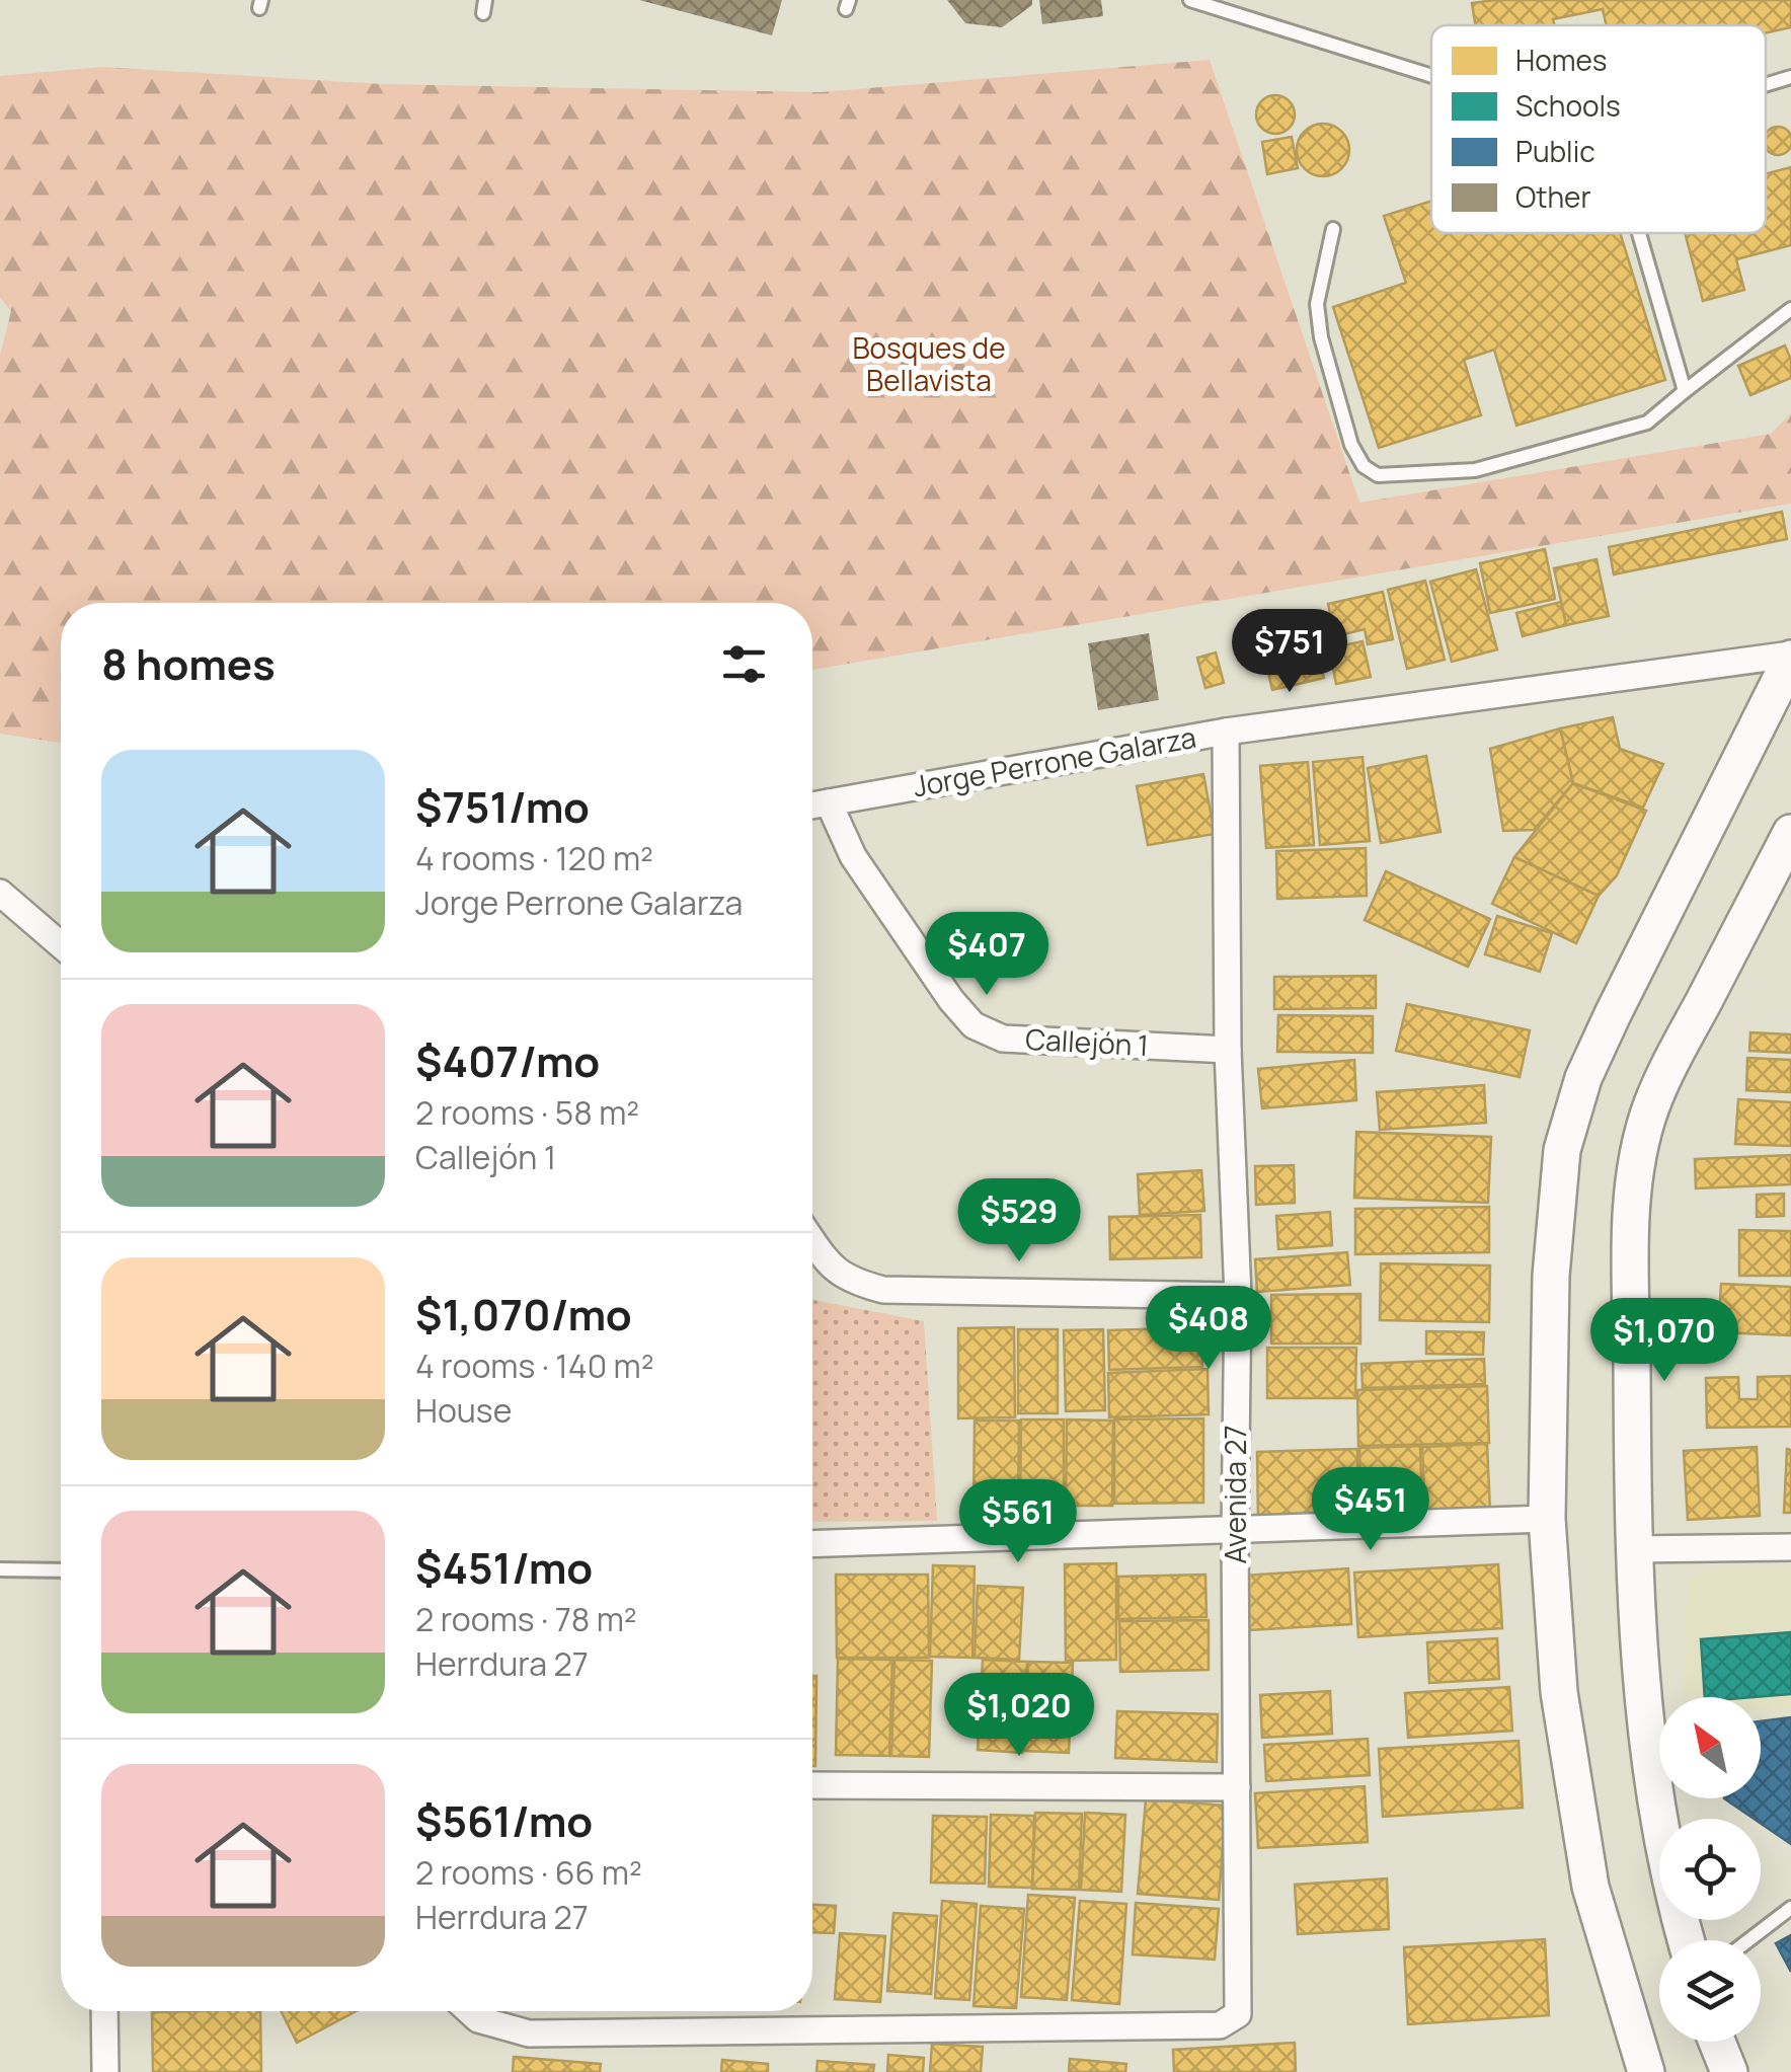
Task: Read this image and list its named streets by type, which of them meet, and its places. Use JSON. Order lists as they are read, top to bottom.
{
  "streets": {
    "street": ["Jorge Perrone Galarza", "Callejón 1", "Avenida 27"]
  },
  "crossings": [
    ["Jorge Perrone Galarza", "Callejón 1"],
    ["Jorge Perrone Galarza", "Avenida 27"],
    ["Callejón 1", "Avenida 27"]
  ],
  "parks": ["Bosques de Bellavista"],
  "legend": [
    "Homes",
    "Schools",
    "Public",
    "Other"
  ],
  "north": "top left",
  "page": {
    "heading": "8 homes",
    "price": [
      "$751",
      "$407",
      "$529",
      "$408",
      "$1,070",
      "$451",
      "$561",
      "$1,020"
    ],
    "list": [
      {
        "name": "$751/mo",
        "note": "4 rooms · 120 m² · Jorge Perrone Galarza"
      },
      {
        "name": "$407/mo",
        "note": "2 rooms · 58 m² · Callejón 1"
      },
      {
        "name": "$1,070/mo",
        "note": "4 rooms · 140 m² · House"
      },
      {
        "name": "$451/mo",
        "note": "2 rooms · 78 m² · Herrdura 27"
      },
      {
        "name": "$561/mo",
        "note": "2 rooms · 66 m² · Herrdura 27"
      }
    ]
  }
}
